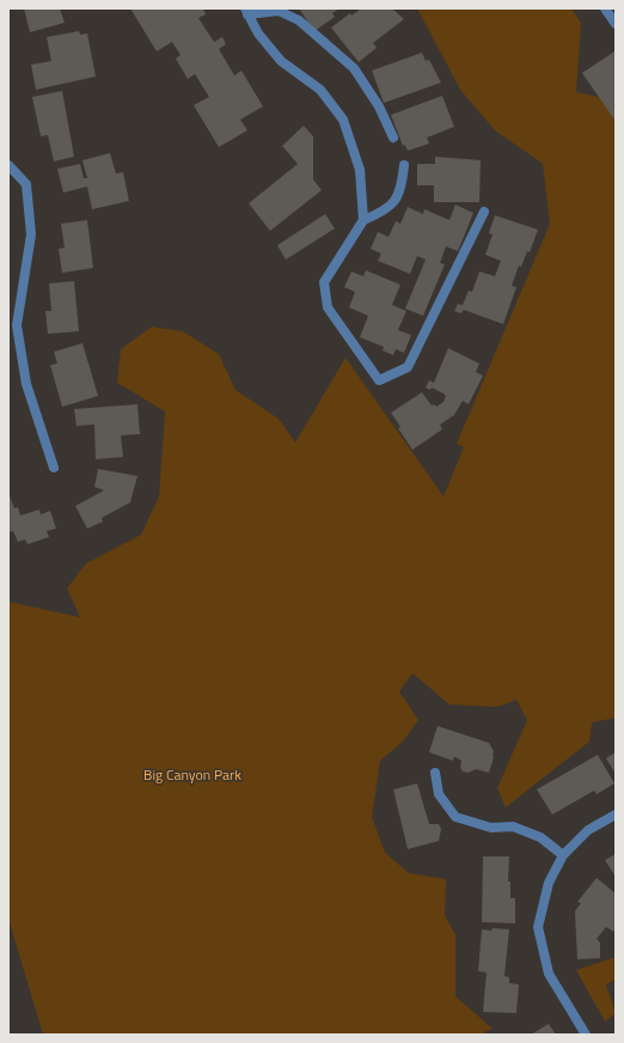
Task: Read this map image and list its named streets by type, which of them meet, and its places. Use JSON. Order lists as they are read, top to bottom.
{
  "parks": ["Big Canyon Park"]
}
